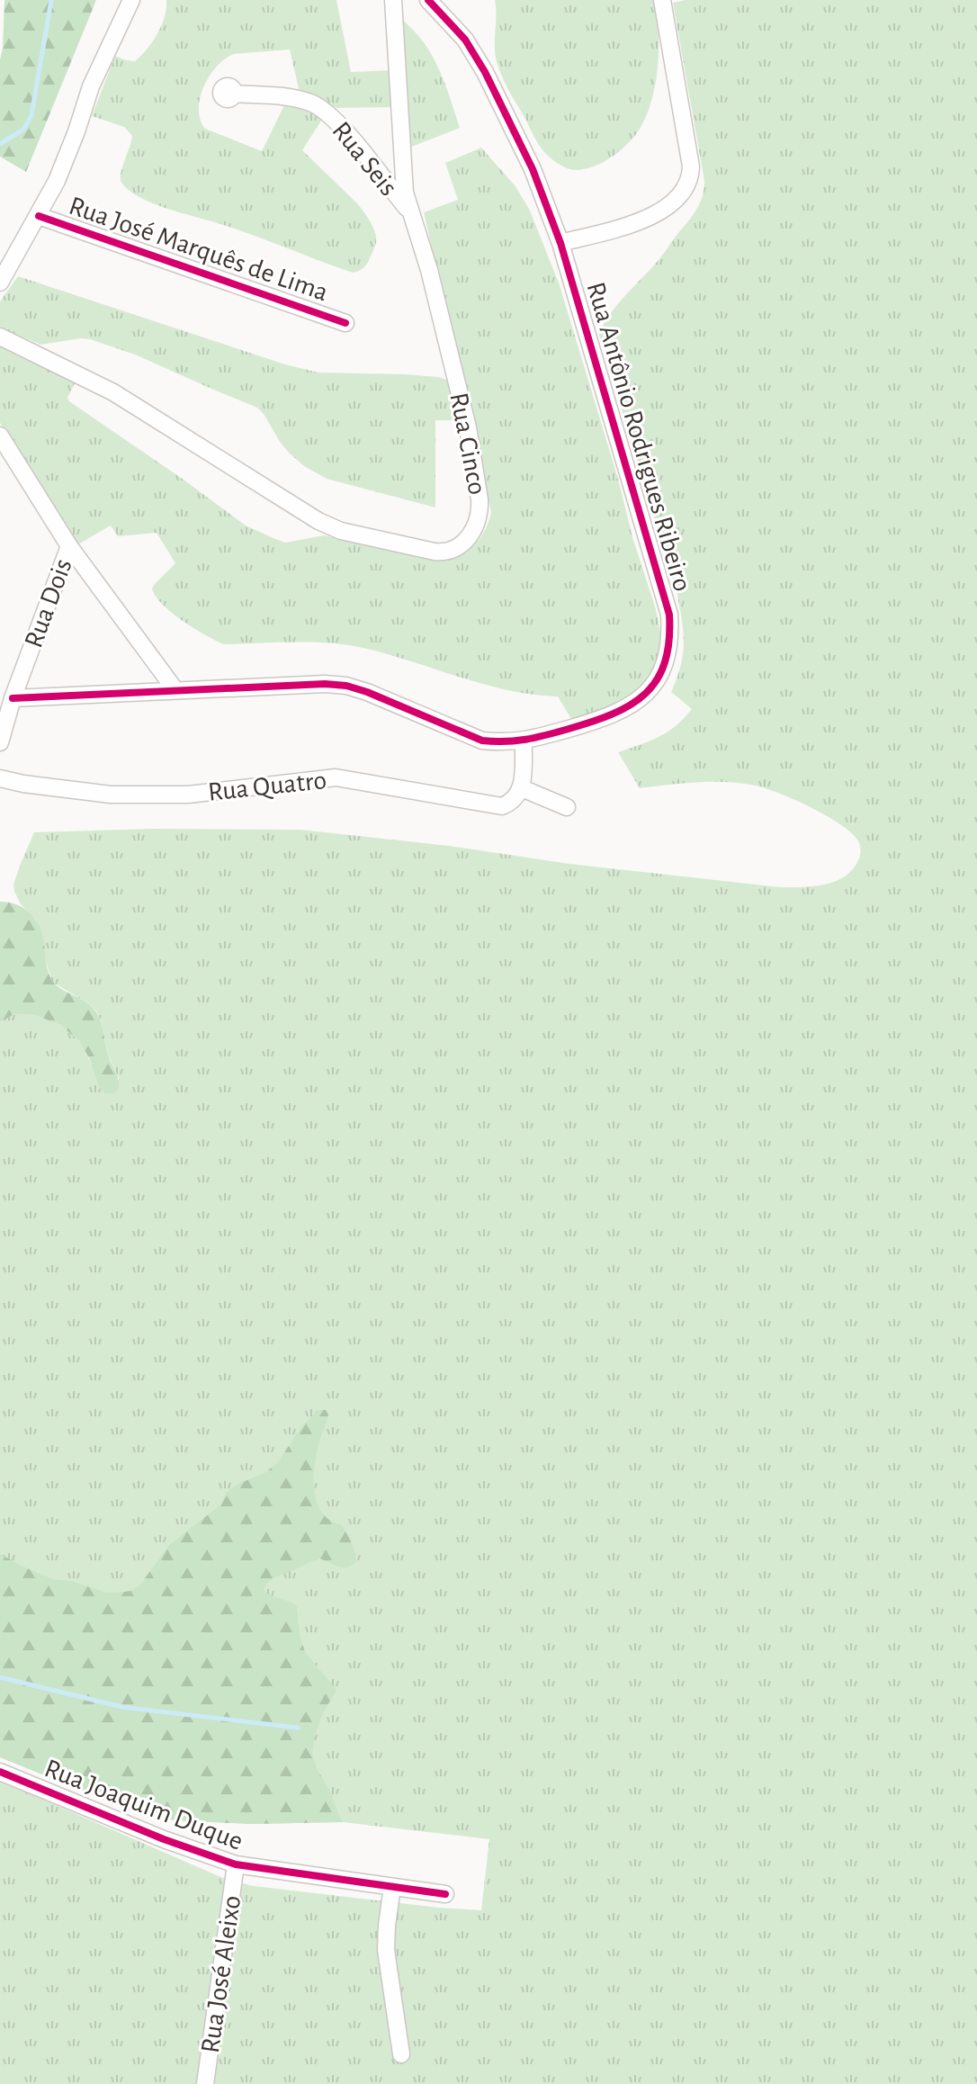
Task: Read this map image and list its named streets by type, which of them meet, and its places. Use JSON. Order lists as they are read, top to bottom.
{
  "streets": {
    "street": [
      "Rua Seis",
      "Rua José Marquês de Lima",
      "Rua Antônio Rodrigues Ribeiro",
      "Rua Cinco",
      "Rua Dois",
      "Rua Quatro",
      "Rua Joaquim Duque",
      "Rua José Aleixo"
    ]
  },
  "crossings": [
    ["Rua Seis", "Rua Cinco"],
    ["Rua Antônio Rodrigues Ribeiro", "Rua Dois"],
    ["Rua Joaquim Duque", "Rua José Aleixo"]
  ]
}
